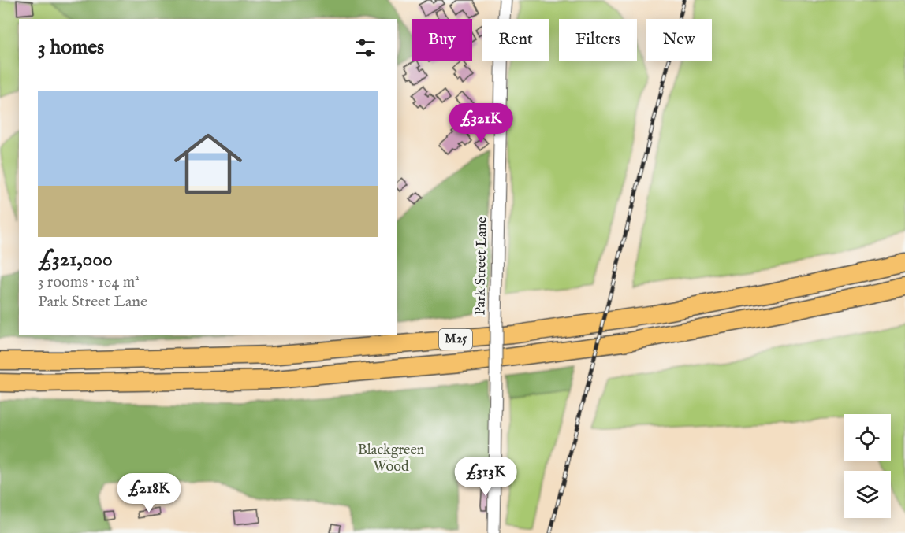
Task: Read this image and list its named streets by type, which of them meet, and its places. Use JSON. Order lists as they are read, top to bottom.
{
  "streets": {
    "highway": ["M25"],
    "street": ["Park Street Lane"]
  },
  "parks": ["Blackgreen Wood"],
  "page": {
    "chip": [
      "Buy",
      "Rent",
      "Filters",
      "New"
    ],
    "heading": "3 homes",
    "list": [
      {
        "name": "£321,000",
        "note": "3 rooms · 104 m² · Park Street Lane"
      }
    ],
    "price": ["£321K", "£313K", "£218K"]
  }
}
